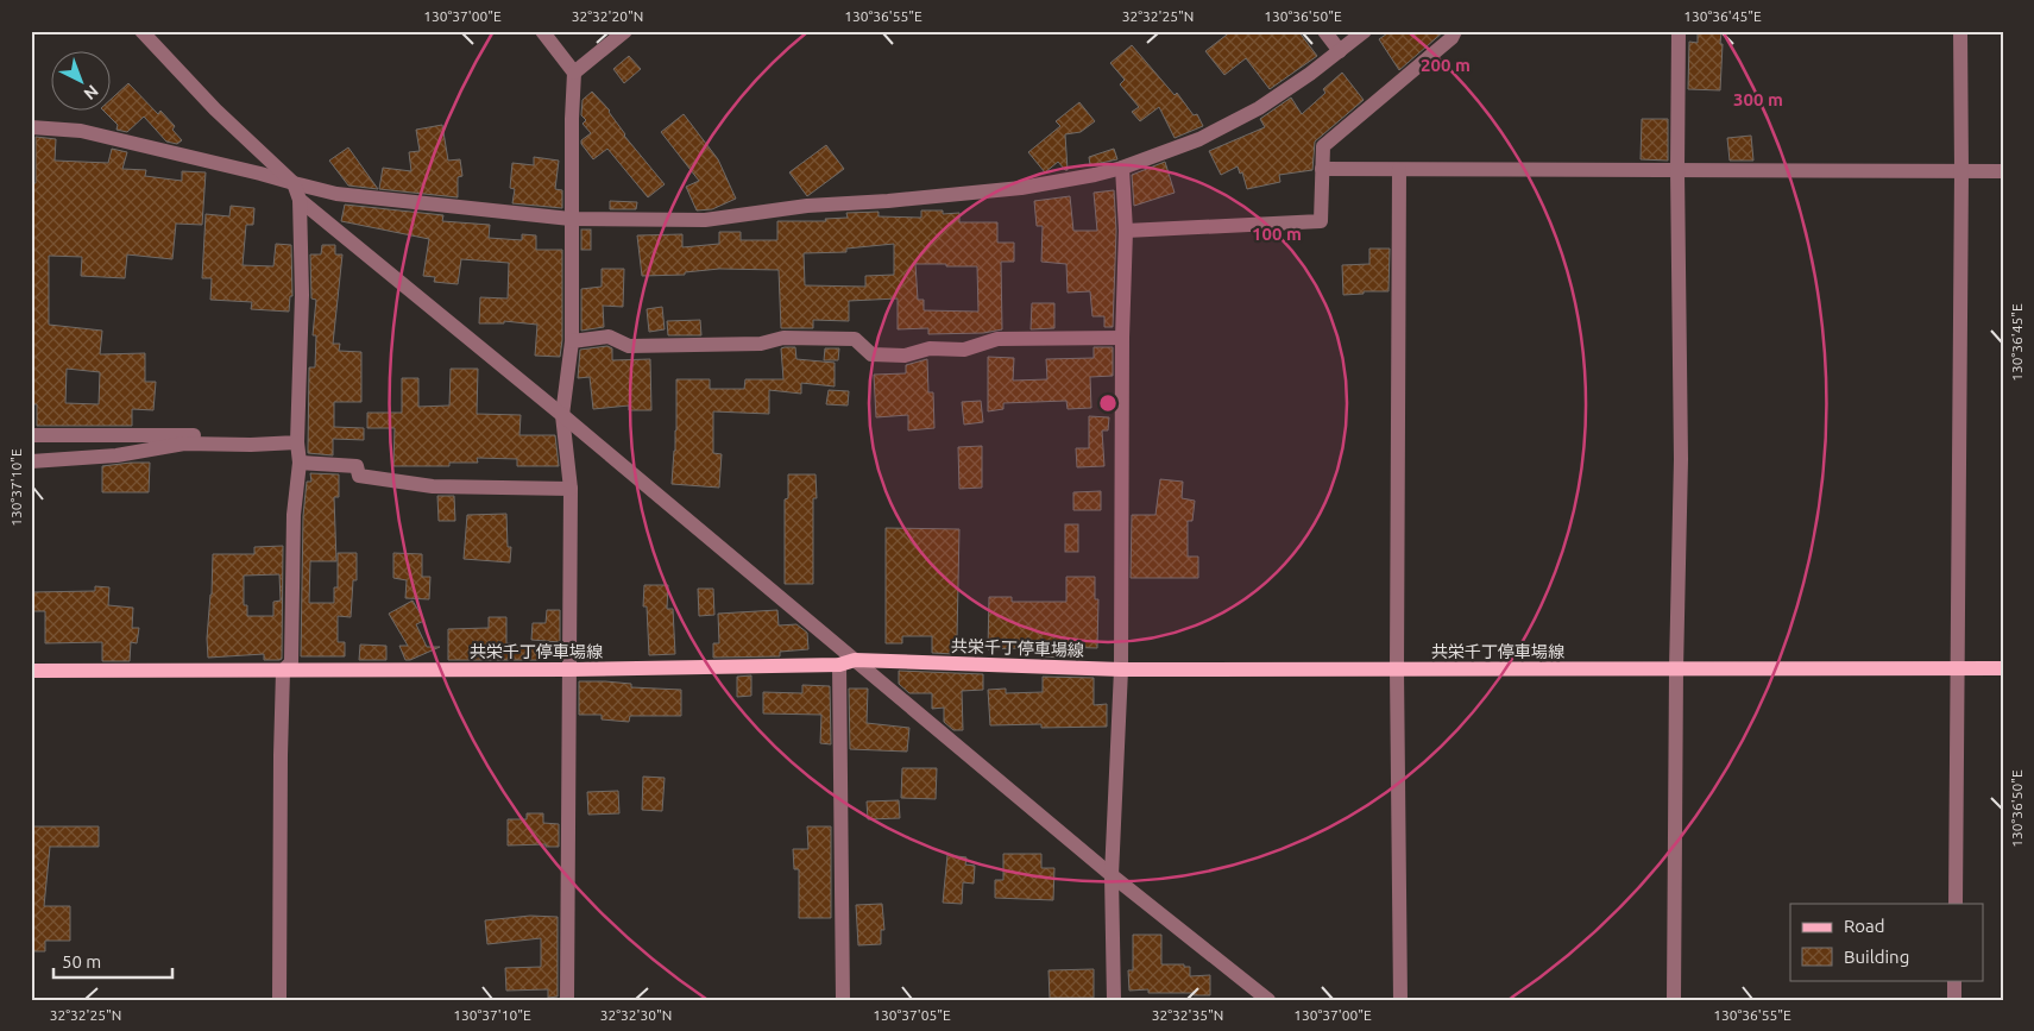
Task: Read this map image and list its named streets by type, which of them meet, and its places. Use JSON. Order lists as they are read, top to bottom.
{
  "streets": {
    "main road": ["共栄千丁停車場線"]
  },
  "legend": ["Road", "Building"],
  "scale_bar": "50 m",
  "north": "bottom right",
  "coordinates": [
    "130°37'00\"E",
    "32°32'20\"N",
    "130°36'55\"E",
    "32°32'25\"N",
    "130°36'50\"E",
    "130°36'45\"E",
    "130°37'10\"E",
    "32°32'30\"N",
    "130°37'05\"E",
    "32°32'35\"N"
  ],
  "rings": ["200 m", "300 m", "100 m"]
}
